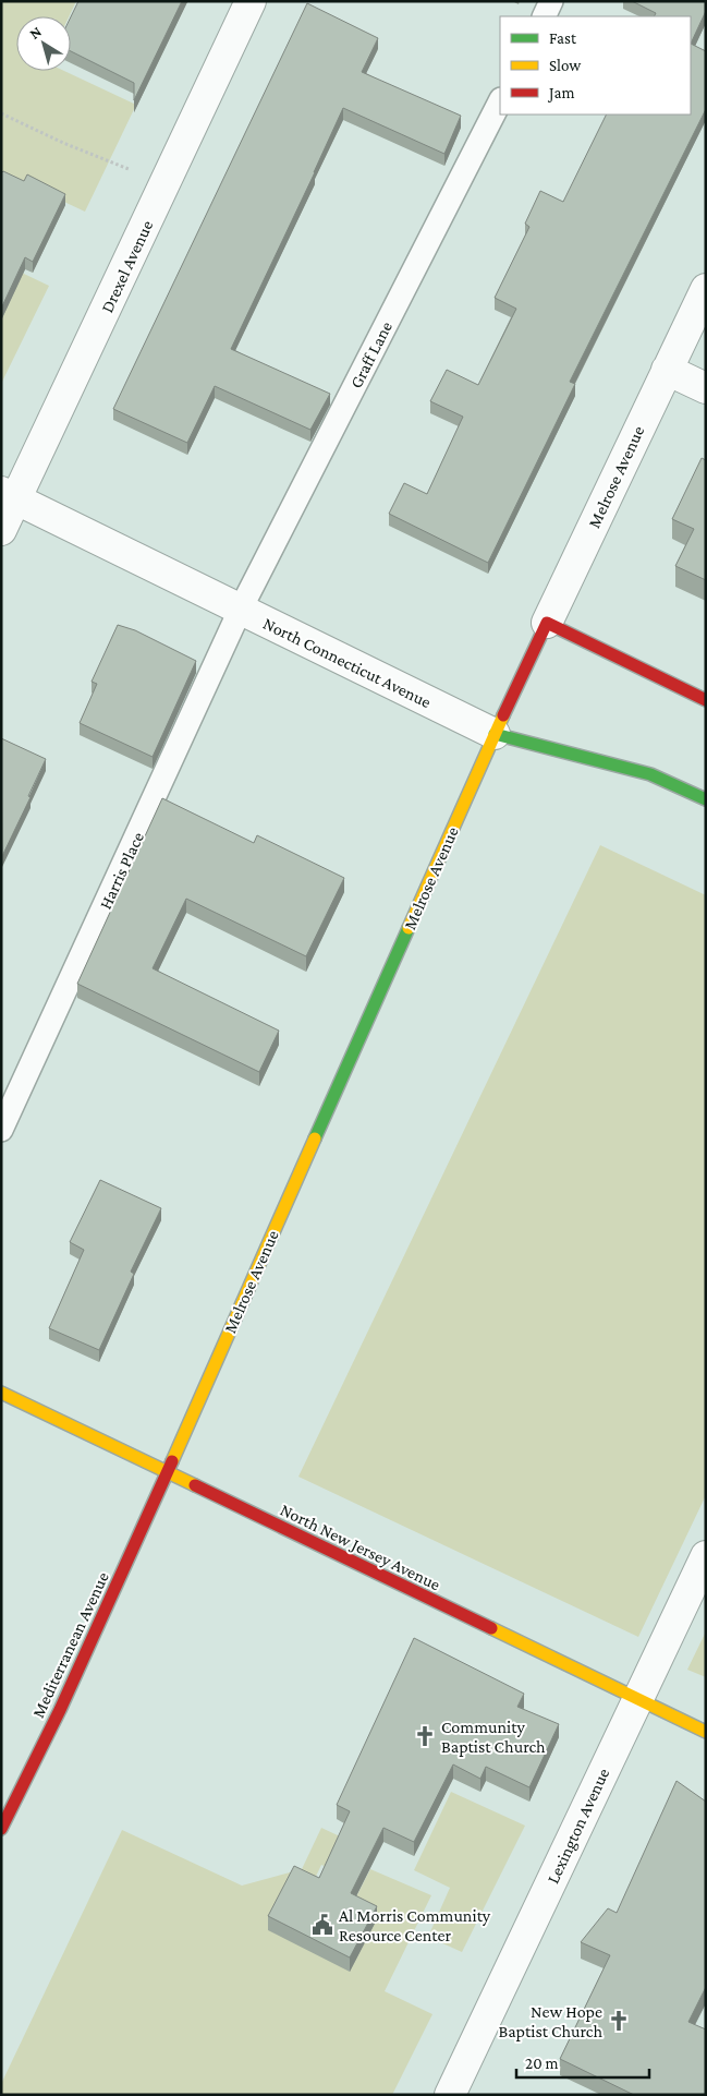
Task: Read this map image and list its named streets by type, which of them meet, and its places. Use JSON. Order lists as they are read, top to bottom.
{
  "streets": {
    "street": [
      "Drexel Avenue",
      "Melrose Avenue",
      "North Connecticut Avenue",
      "North New Jersey Avenue",
      "Mediterranean Avenue",
      "Lexington Avenue"
    ],
    "lane": ["Graff Lane", "Harris Place"]
  },
  "crossings": [
    ["Drexel Avenue", "North Connecticut Avenue"],
    ["Graff Lane", "North Connecticut Avenue"],
    ["Graff Lane", "Harris Place"],
    ["Melrose Avenue", "North Connecticut Avenue"],
    ["Melrose Avenue", "North New Jersey Avenue"],
    ["Melrose Avenue", "Mediterranean Avenue"],
    ["North Connecticut Avenue", "Harris Place"],
    ["North New Jersey Avenue", "Mediterranean Avenue"],
    ["North New Jersey Avenue", "Lexington Avenue"]
  ],
  "places": {
    "church": ["Community Baptist Church", "New Hope Baptist Church"],
    "public building": ["Al Morris Community Resource Center"]
  },
  "legend": ["Fast", "Slow", "Jam"],
  "scale_bar": "20 m",
  "north": "top left"
}
